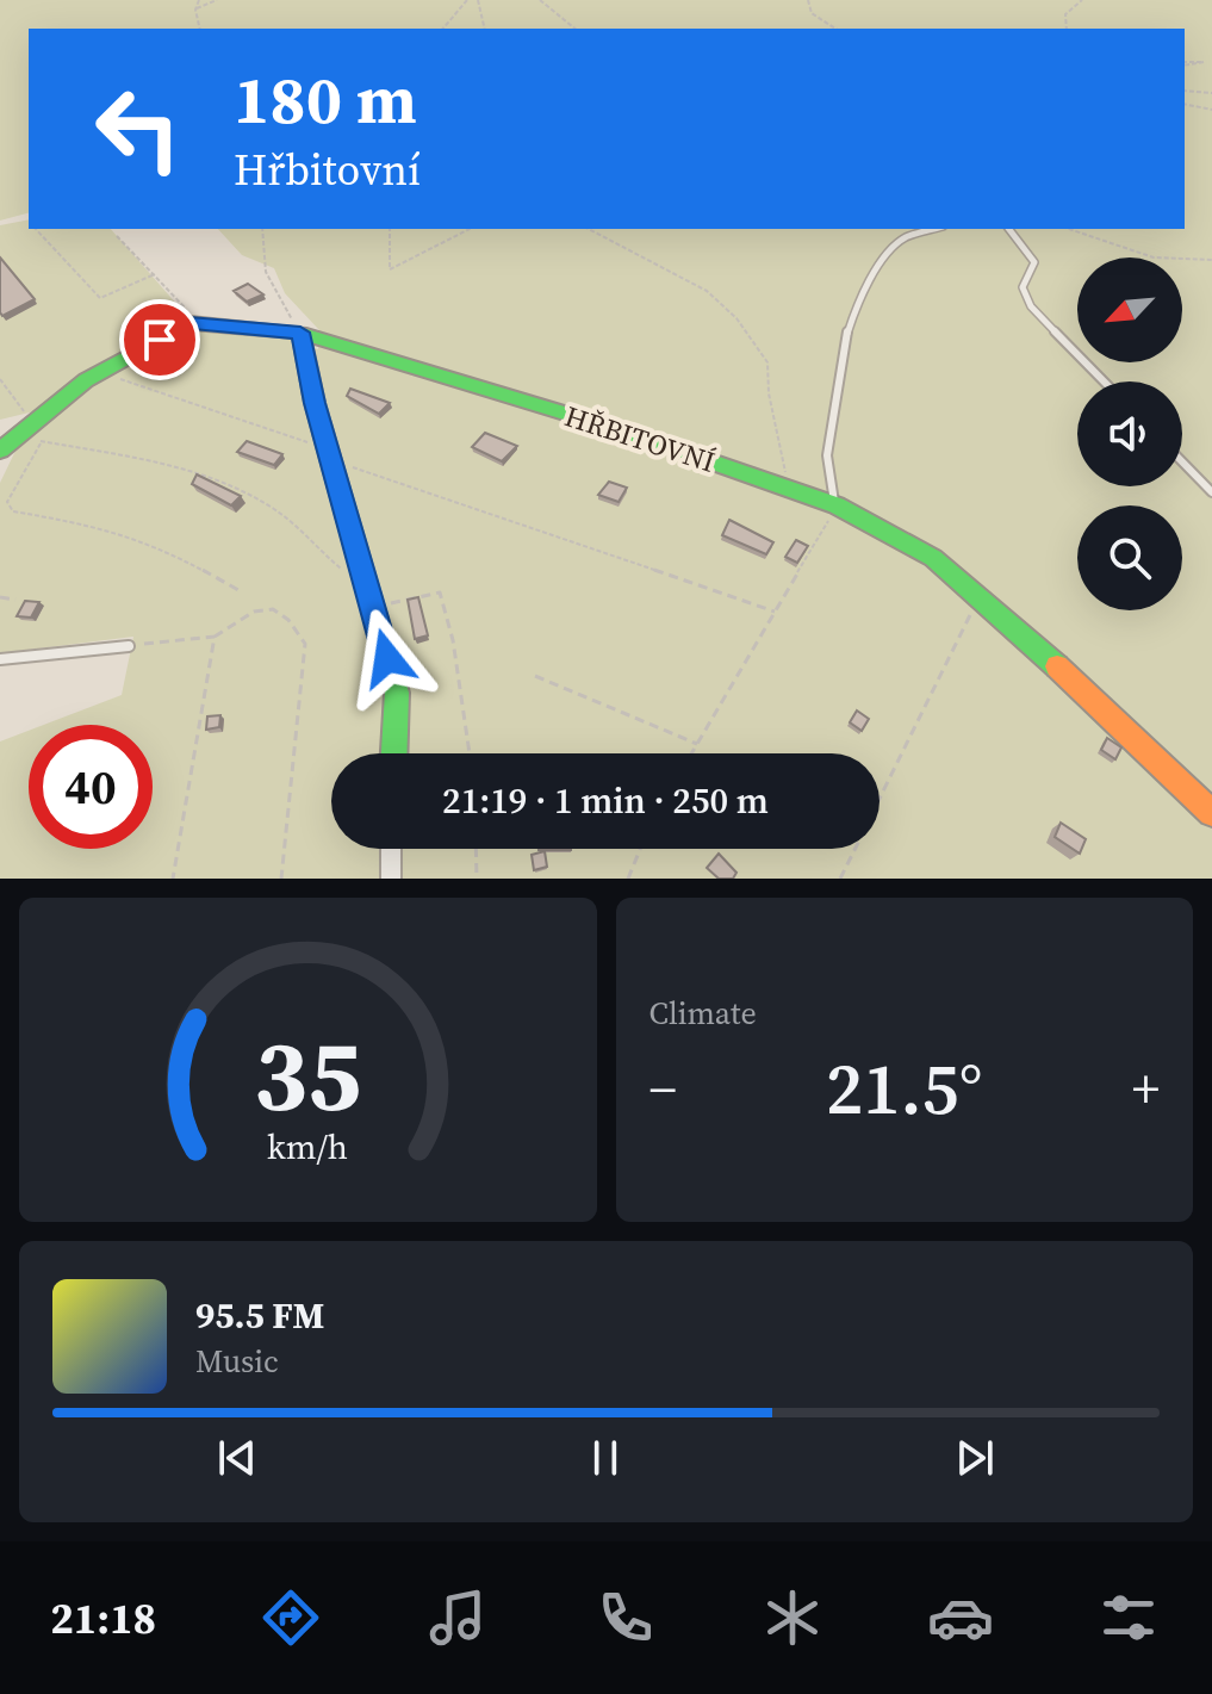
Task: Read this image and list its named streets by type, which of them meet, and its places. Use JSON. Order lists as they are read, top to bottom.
{
  "streets": {
    "street": ["HŘBITOVNÍ"]
  },
  "north": "bottom left",
  "page": {
    "turn": ["180 m", "Hřbitovní"],
    "limit": "40",
    "trip": "21:19 · 1 min · 250 m",
    "tile": "Climate",
    "heat": ["−", "21.5°", "+"],
    "song": ["95.5 FM", "Music"],
    "tabs": "21:18",
    "gauge": ["35", "km/h"]
  }
}
